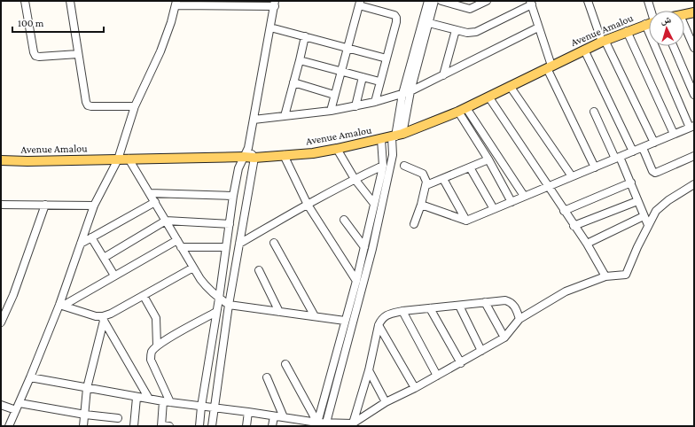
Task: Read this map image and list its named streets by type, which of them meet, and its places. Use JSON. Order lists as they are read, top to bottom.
{
  "streets": {
    "main road": ["Avenue Amalou"]
  },
  "scale_bar": "100 m",
  "north": "top"
}
